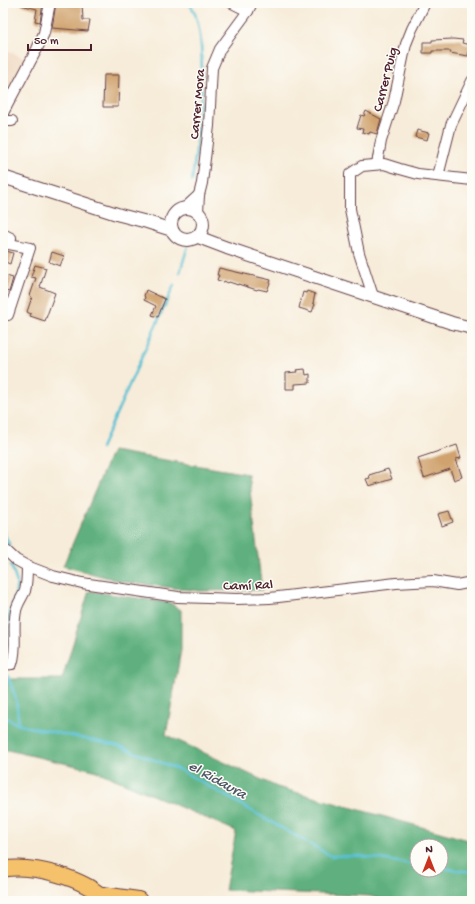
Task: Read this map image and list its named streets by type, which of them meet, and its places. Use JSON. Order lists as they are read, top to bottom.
{
  "streets": {
    "street": ["Carrer Puig", "Carrer Mora", "Camí Ral"]
  },
  "water": ["el Ridaura"],
  "scale_bar": "50 m",
  "north": "top"
}
